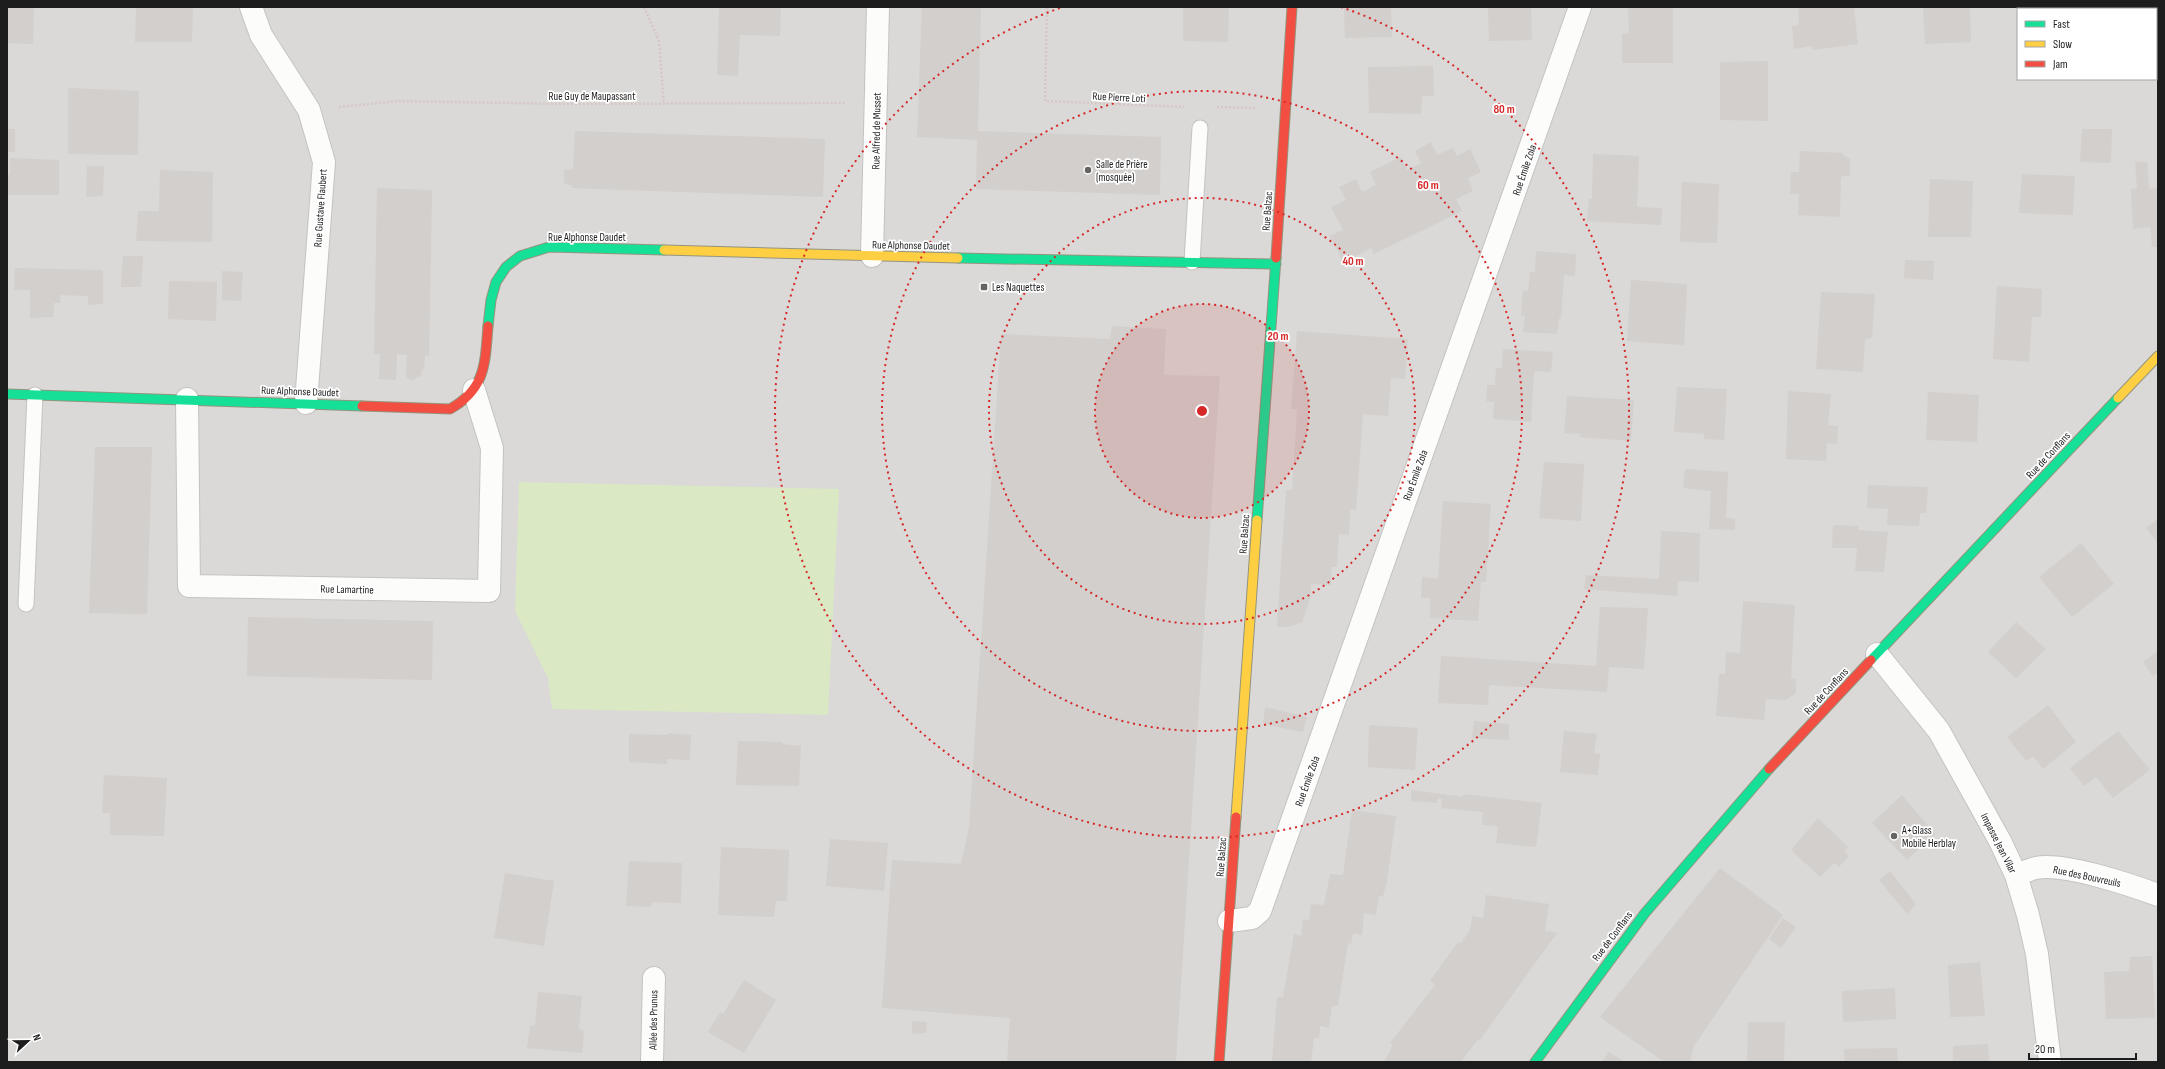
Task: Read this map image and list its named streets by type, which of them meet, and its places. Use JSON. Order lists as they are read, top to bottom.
{
  "streets": {
    "street": [
      "Rue Alfred de Musset",
      "Rue Émile Zola",
      "Rue Gustave Flaubert",
      "Rue Balzac",
      "Rue Alphonse Daudet",
      "Rue de Conflans",
      "Rue Lamartine",
      "Impasse Jean Vilar",
      "Rue des Bouvreuils",
      "Allée des Prunus"
    ],
    "path": ["Rue Guy de Maupassant", "Rue Pierre Loti"]
  },
  "crossings": [
    ["Rue Guy de Maupassant", "Rue Alfred de Musset"],
    ["Rue Guy de Maupassant", "Rue Gustave Flaubert"],
    ["Rue Alfred de Musset", "Rue Alphonse Daudet"],
    ["Rue Émile Zola", "Rue Balzac"],
    ["Rue Gustave Flaubert", "Rue Alphonse Daudet"],
    ["Rue Balzac", "Rue Alphonse Daudet"],
    ["Rue Alphonse Daudet", "Rue Lamartine"],
    ["Rue de Conflans", "Impasse Jean Vilar"],
    ["Impasse Jean Vilar", "Rue des Bouvreuils"]
  ],
  "places": {
    "other": ["Salle de Prière (mosquée)", "A+Glass Mobile Herblay"],
    "transit": ["Les Naquettes"]
  },
  "legend": ["Fast", "Slow", "Jam"],
  "scale_bar": "20 m",
  "north": "right",
  "rings": [
    "80 m",
    "60 m",
    "40 m",
    "20 m"
  ]
}
